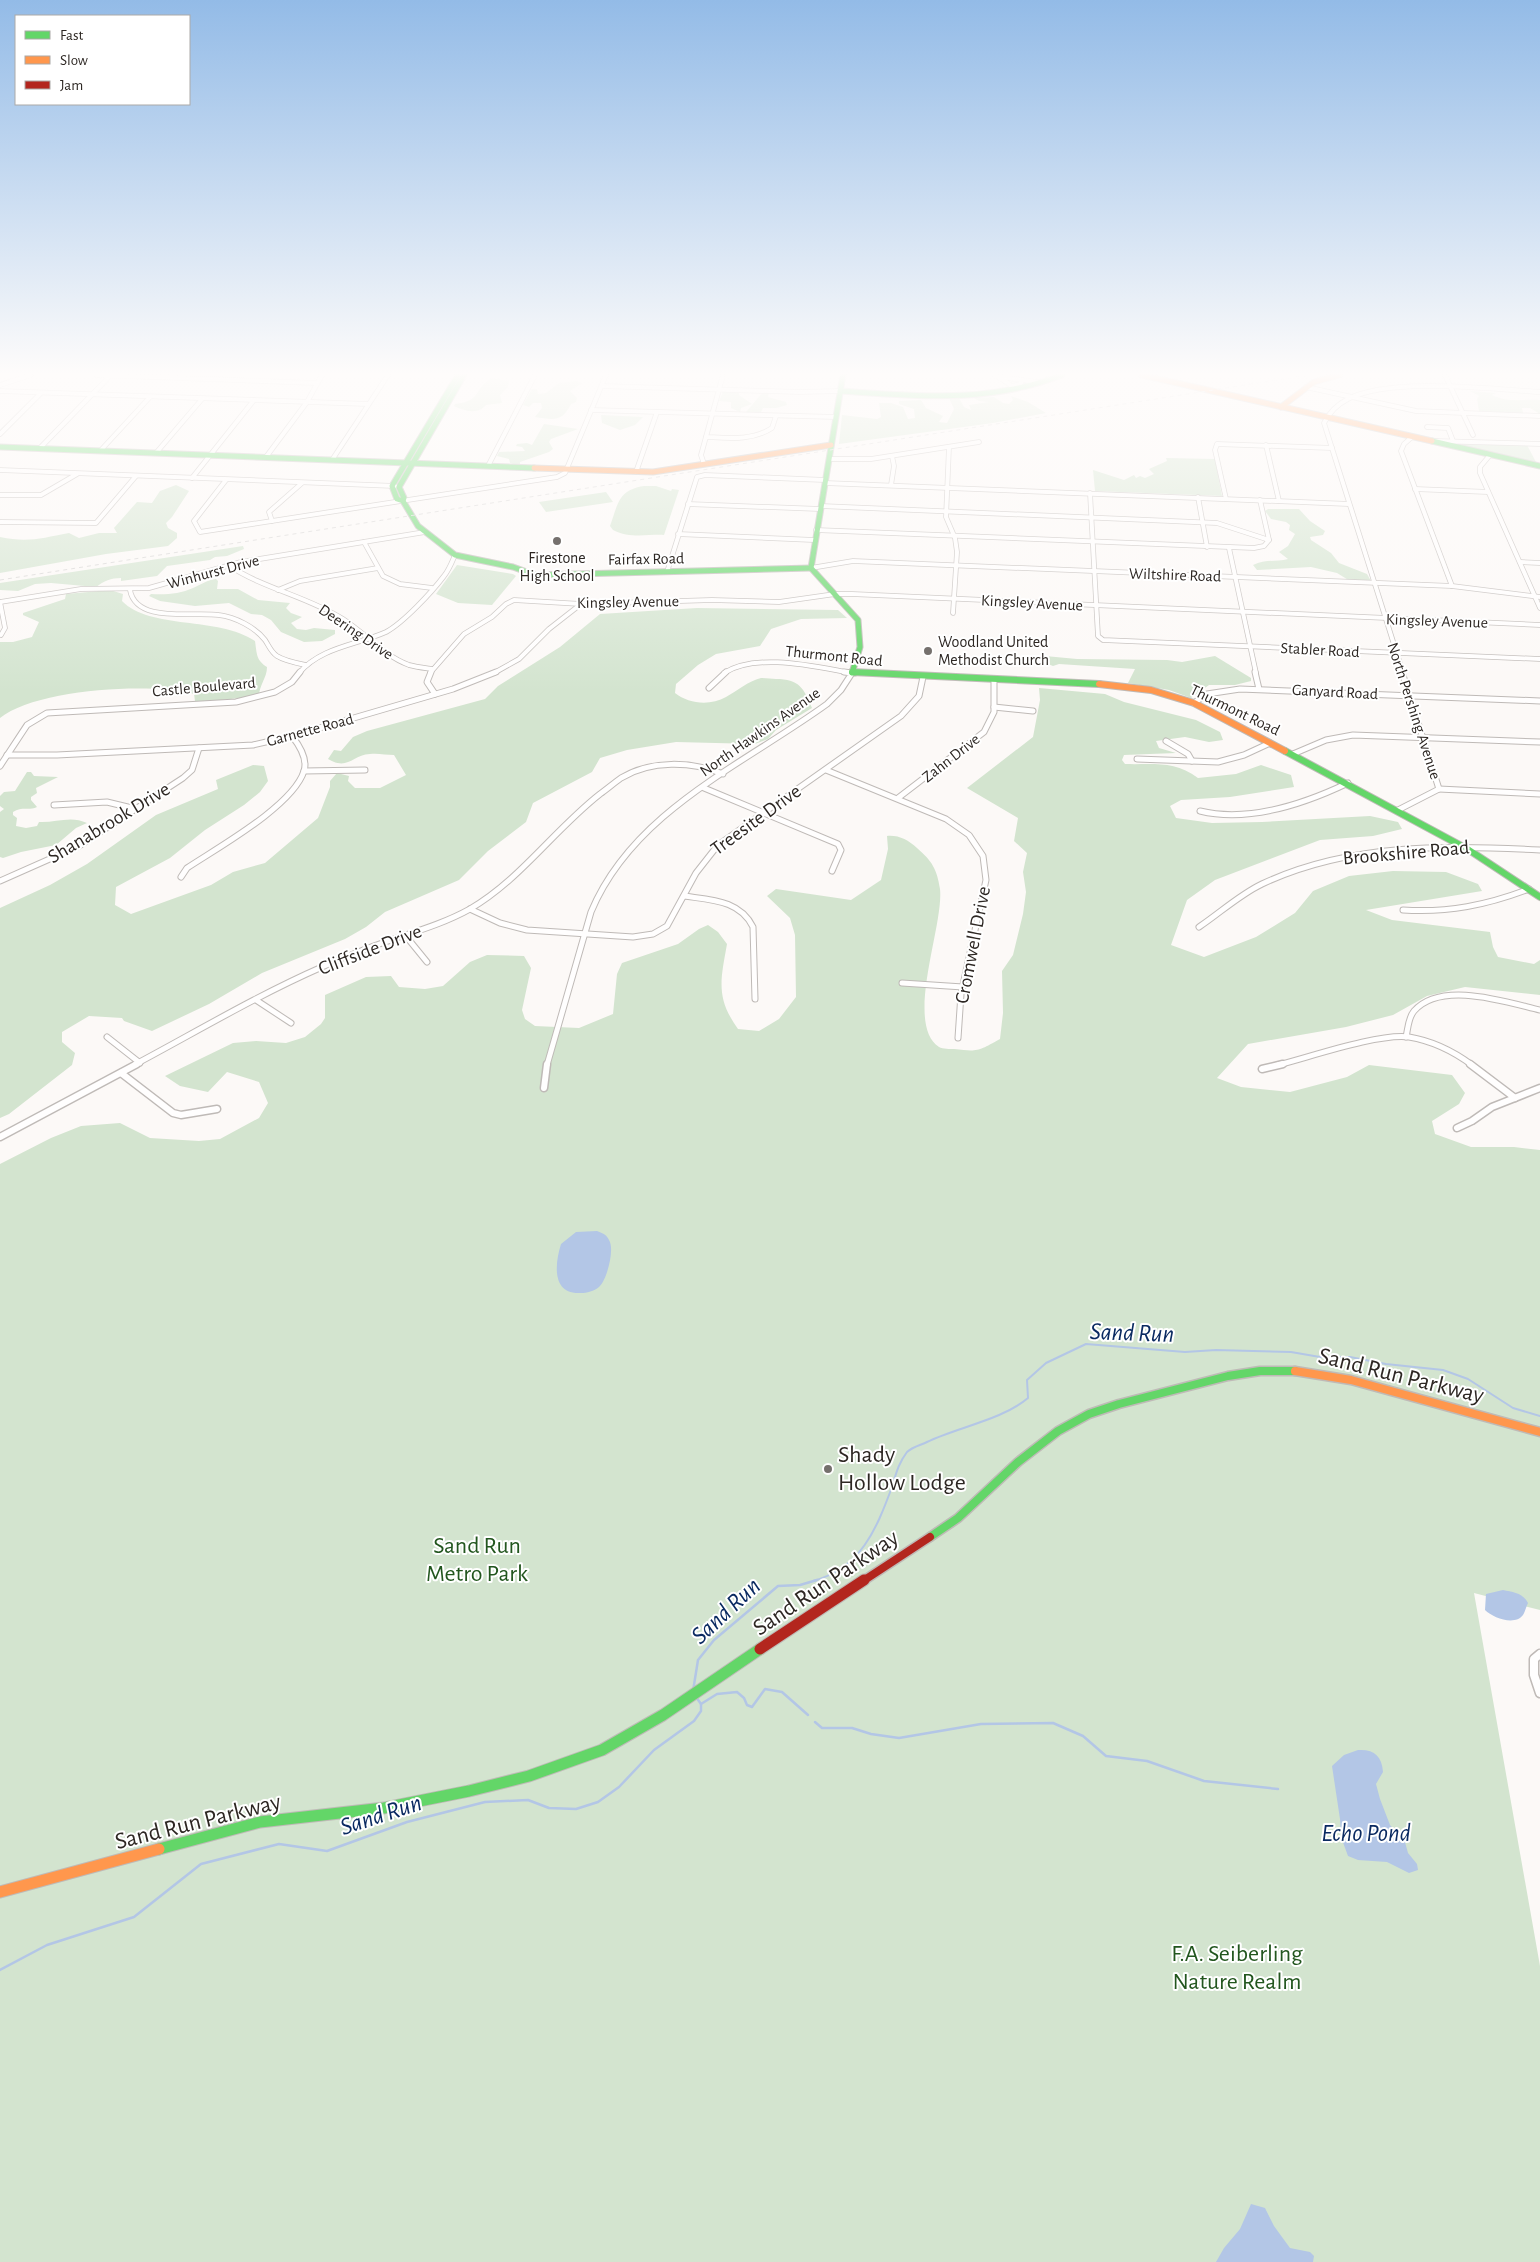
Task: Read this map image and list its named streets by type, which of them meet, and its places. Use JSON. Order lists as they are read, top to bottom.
{
  "streets": {
    "street": [
      "Fairfax Road",
      "Winhurst Drive",
      "Wiltshire Road",
      "Kingsley Avenue",
      "Deering Drive",
      "Stabler Road",
      "Thurmont Road",
      "Castle Boulevard",
      "Ganyard Road",
      "North Pershing Avenue",
      "Garnette Road",
      "North Hawkins Avenue",
      "Zahn Drive",
      "Treesite Drive",
      "Shanabrook Drive",
      "Brookshire Road",
      "Cromwell Drive",
      "Cliffside Drive",
      "Sand Run Parkway"
    ]
  },
  "crossings": [
    ["Fairfax Road", "Wiltshire Road"],
    ["Fairfax Road", "Castle Boulevard"],
    ["Fairfax Road", "North Hawkins Avenue"],
    ["Winhurst Drive", "Deering Drive"],
    ["Wiltshire Road", "North Pershing Avenue"],
    ["Wiltshire Road", "North Hawkins Avenue"],
    ["Kingsley Avenue", "Deering Drive"],
    ["Kingsley Avenue", "Stabler Road"],
    ["Kingsley Avenue", "North Pershing Avenue"],
    ["Kingsley Avenue", "Garnette Road"],
    ["Kingsley Avenue", "North Hawkins Avenue"],
    ["Deering Drive", "Castle Boulevard"],
    ["Stabler Road", "North Pershing Avenue"],
    ["Thurmont Road", "Ganyard Road"],
    ["Thurmont Road", "North Pershing Avenue"],
    ["Thurmont Road", "North Hawkins Avenue"],
    ["Thurmont Road", "Zahn Drive"],
    ["Thurmont Road", "Treesite Drive"],
    ["Thurmont Road", "Brookshire Road"],
    ["Castle Boulevard", "Garnette Road"],
    ["Ganyard Road", "North Pershing Avenue"],
    ["Garnette Road", "Shanabrook Drive"],
    ["North Hawkins Avenue", "Treesite Drive"],
    ["North Hawkins Avenue", "Cliffside Drive"],
    ["Zahn Drive", "Cromwell Drive"],
    ["Treesite Drive", "Cromwell Drive"],
    ["Treesite Drive", "Cliffside Drive"]
  ],
  "water": ["Sand Run", "Echo Pond"],
  "parks": ["Sand Run Metro Park", "F.A. Seiberling Nature Realm"],
  "places": ["Firestone High School", "Woodland United Methodist Church", "Shady Hollow Lodge"],
  "legend": ["Fast", "Slow", "Jam"]
}
